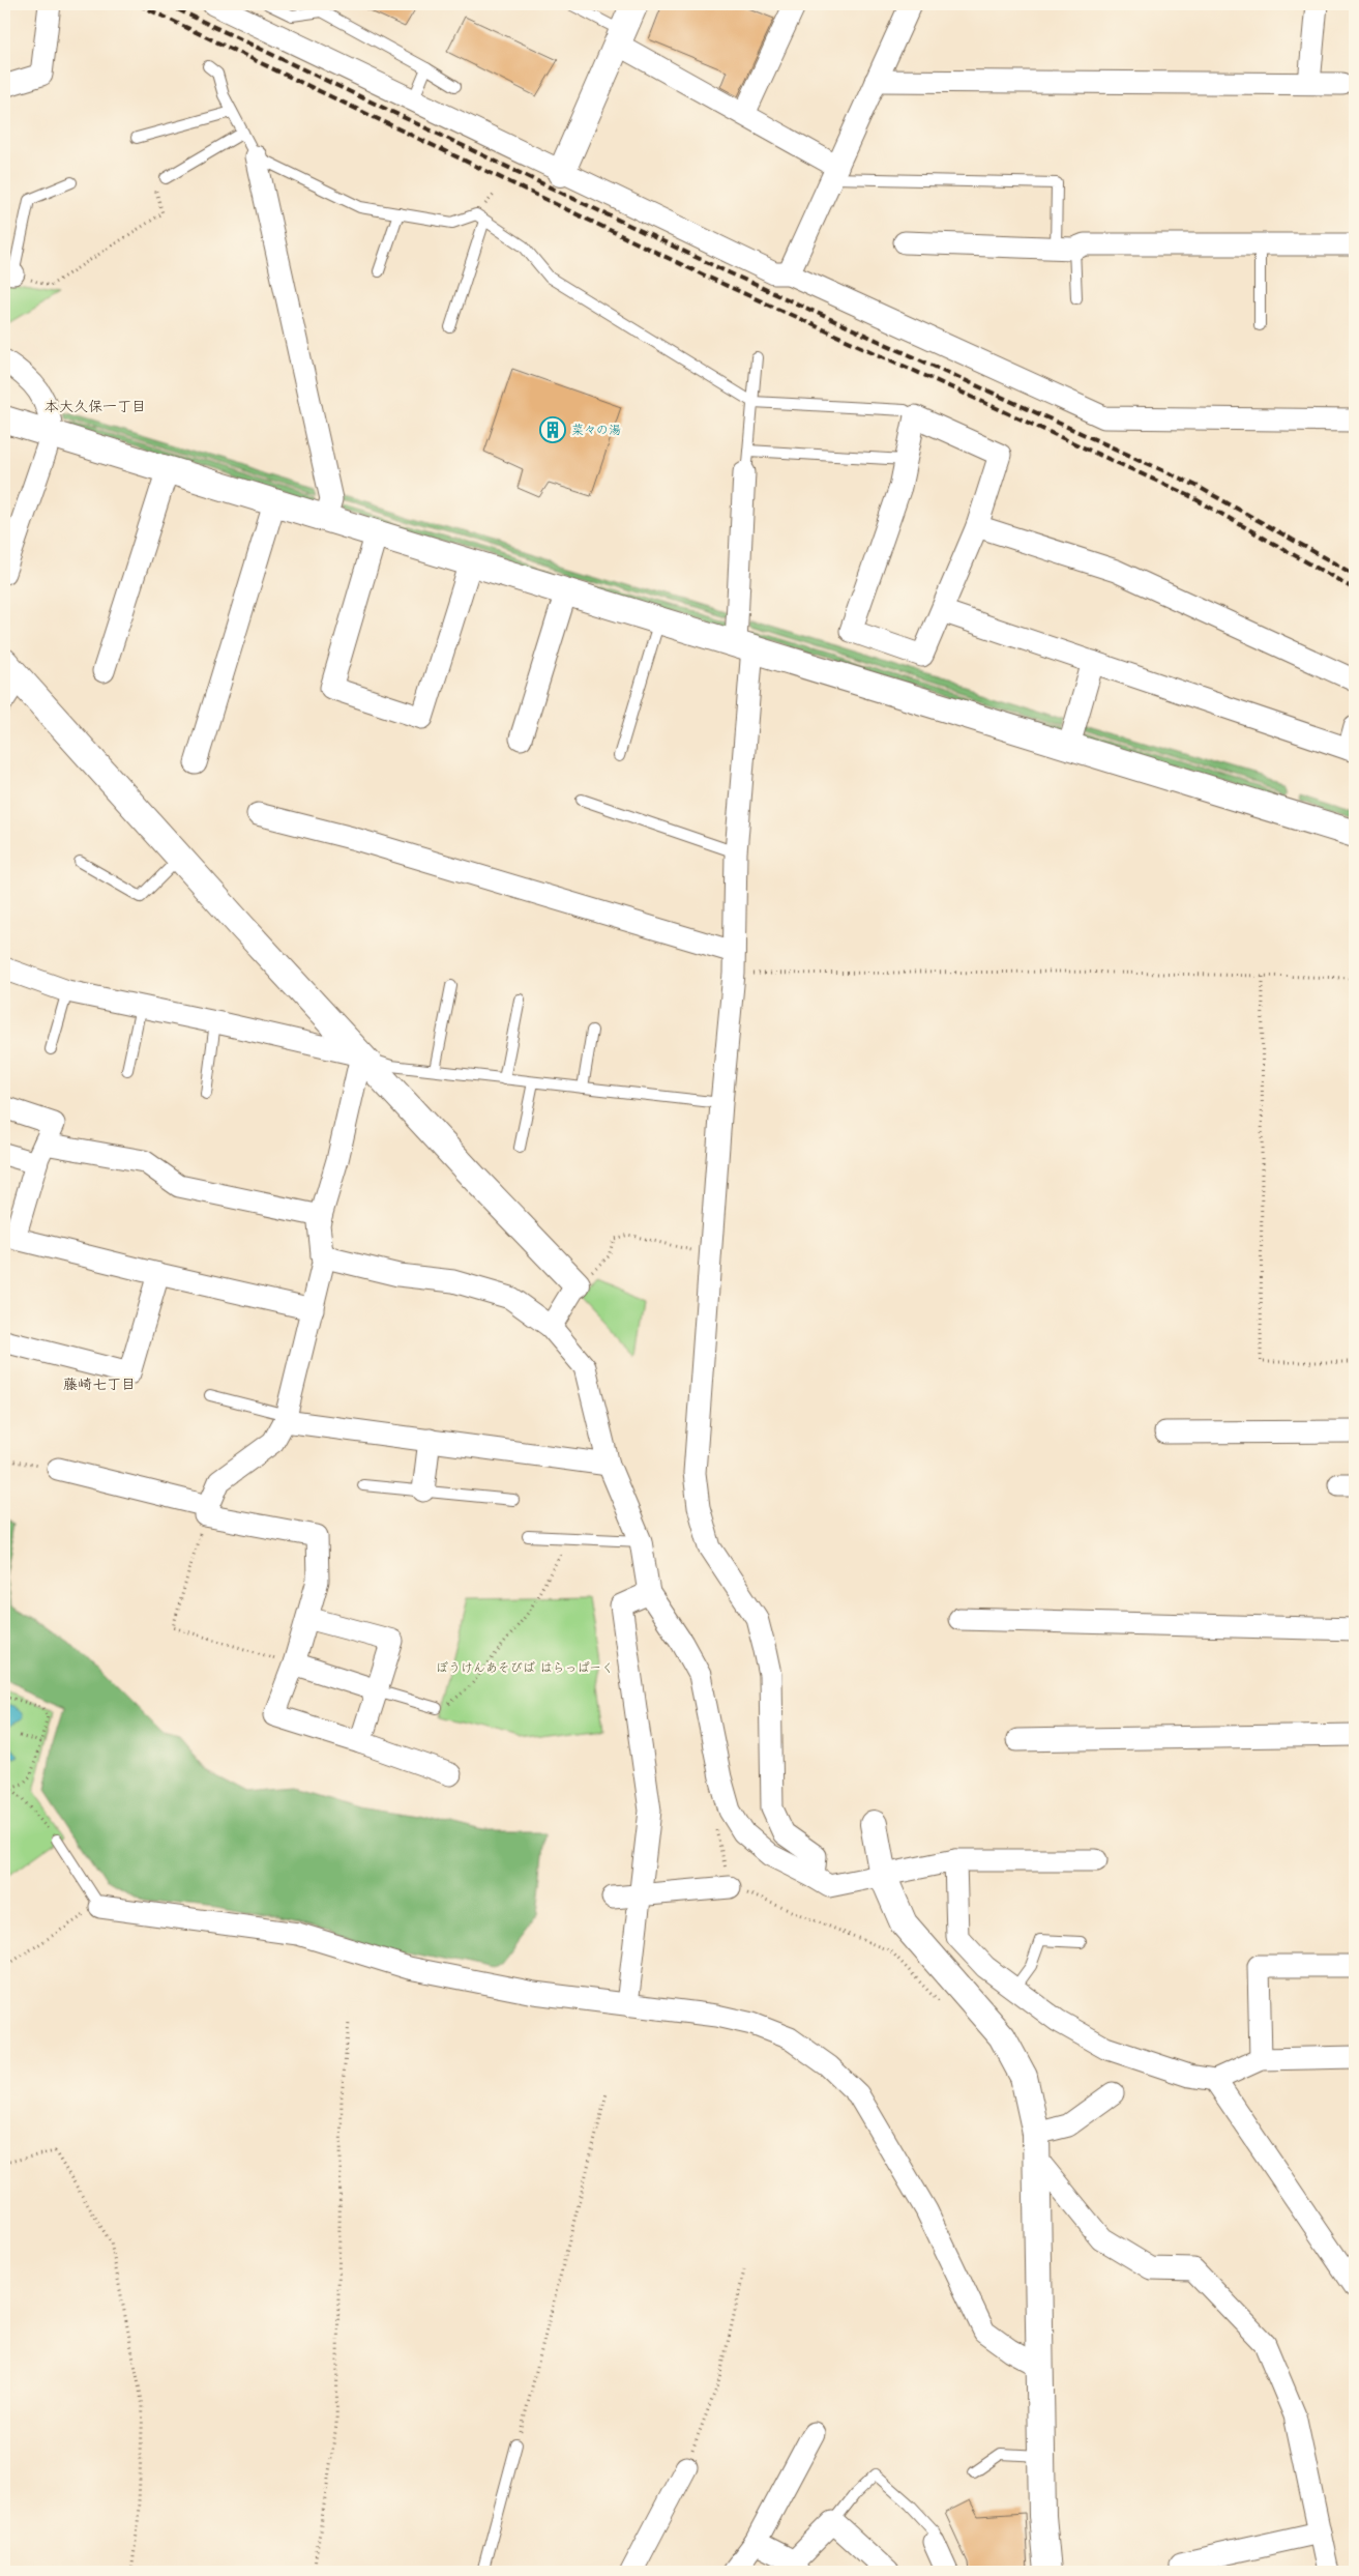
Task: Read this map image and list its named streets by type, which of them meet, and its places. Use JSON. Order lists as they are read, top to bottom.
{
  "districts": ["本大久保一丁目", "藤崎七丁目"],
  "parks": ["ぼうけんあそびば はらっぱーく"],
  "places": {
    "building": ["菜々の湯"]
  }
}
